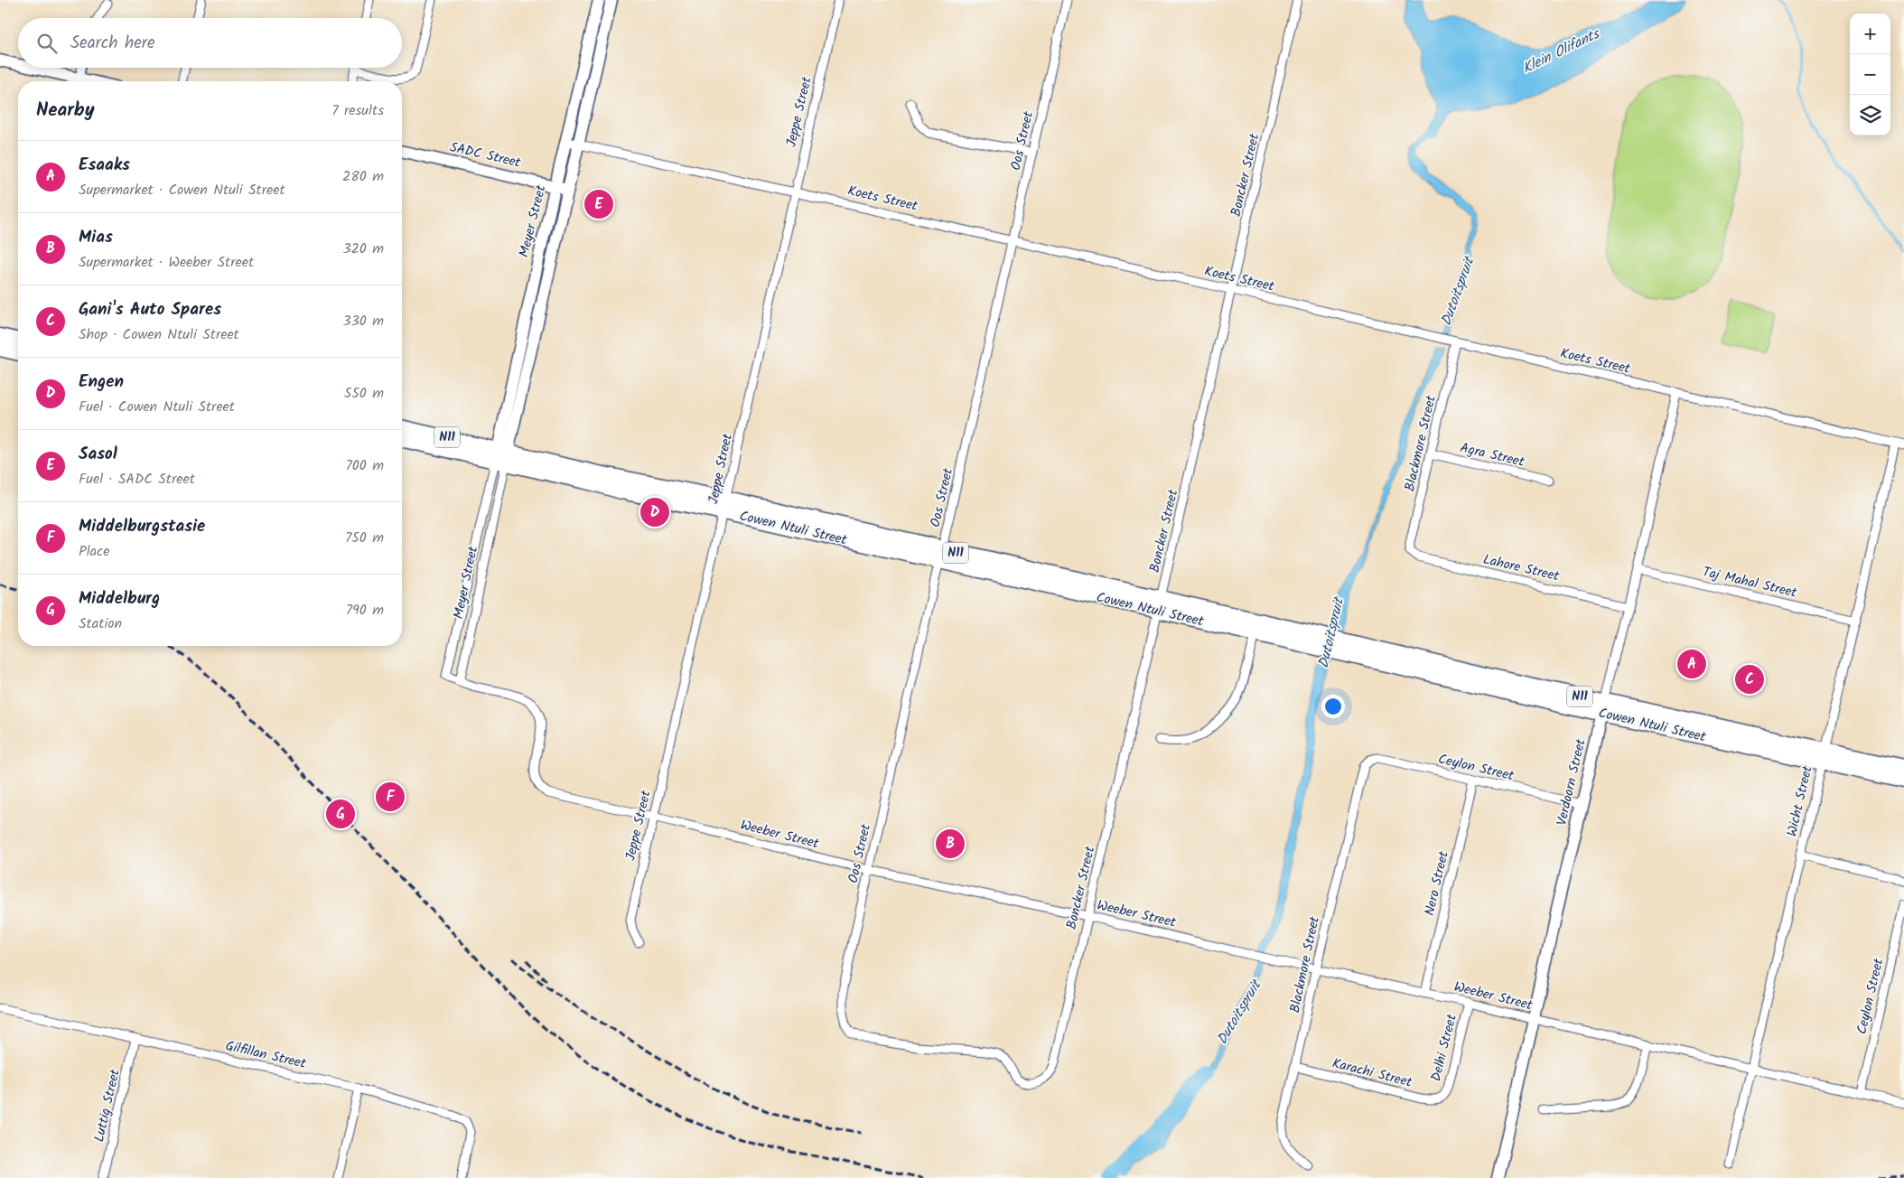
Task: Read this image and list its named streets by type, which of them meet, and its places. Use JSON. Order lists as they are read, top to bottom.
{
  "streets": {
    "highway": ["N11", "Cowen Ntuli Street"],
    "street": [
      "Jeppe Street",
      "Oos Street",
      "SADC Street",
      "Boncker Street",
      "Koets Street",
      "Meyer Street",
      "Blackmore Street",
      "Agra Street",
      "Lahore Street",
      "Taj Mahal Street",
      "Ceylon Street",
      "Verdoorn Street",
      "Wicht Street",
      "Weeber Street",
      "Nero Street",
      "Delhi Street",
      "Gilfillan Street",
      "Karachi Street",
      "Luttig Street"
    ]
  },
  "crossings": [
    ["Jeppe Street", "Koets Street"],
    ["Jeppe Street", "Cowen Ntuli Street"],
    ["Jeppe Street", "Weeber Street"],
    ["Oos Street", "Boncker Street"],
    ["Oos Street", "Koets Street"],
    ["Oos Street", "Cowen Ntuli Street"],
    ["Oos Street", "Weeber Street"],
    ["SADC Street", "Meyer Street"],
    ["Boncker Street", "Koets Street"],
    ["Boncker Street", "Cowen Ntuli Street"],
    ["Boncker Street", "Weeber Street"],
    ["Koets Street", "Meyer Street"],
    ["Koets Street", "Blackmore Street"],
    ["Koets Street", "Verdoorn Street"],
    ["Koets Street", "Wicht Street"],
    ["Meyer Street", "Cowen Ntuli Street"],
    ["Meyer Street", "Weeber Street"],
    ["Blackmore Street", "Agra Street"],
    ["Blackmore Street", "Lahore Street"],
    ["Blackmore Street", "Ceylon Street"],
    ["Blackmore Street", "Weeber Street"],
    ["Blackmore Street", "Karachi Street"],
    ["Cowen Ntuli Street", "Verdoorn Street"],
    ["Cowen Ntuli Street", "Wicht Street"],
    ["Lahore Street", "Verdoorn Street"],
    ["Taj Mahal Street", "Verdoorn Street"],
    ["Taj Mahal Street", "Wicht Street"],
    ["Ceylon Street", "Verdoorn Street"],
    ["Ceylon Street", "Weeber Street"],
    ["Ceylon Street", "Nero Street"],
    ["Verdoorn Street", "Weeber Street"],
    ["Wicht Street", "Weeber Street"],
    ["Weeber Street", "Nero Street"],
    ["Weeber Street", "Delhi Street"],
    ["Delhi Street", "Karachi Street"],
    ["Gilfillan Street", "Luttig Street"]
  ],
  "water": ["Klein Olifants", "Dutoitspruit"],
  "page": {
    "map_buttons": ["+", "−"],
    "search": "Search here",
    "heading": ["Nearby", "7 results"],
    "list": [
      {
        "mark": "A",
        "name": "Esaaks",
        "note": "Supermarket · Cowen Ntuli Street",
        "value": "280 m"
      },
      {
        "mark": "B",
        "name": "Mias",
        "note": "Supermarket · Weeber Street",
        "value": "320 m"
      },
      {
        "mark": "C",
        "name": "Gani's Auto Spares",
        "note": "Shop · Cowen Ntuli Street",
        "value": "330 m"
      },
      {
        "mark": "D",
        "name": "Engen",
        "note": "Fuel · Cowen Ntuli Street",
        "value": "550 m"
      },
      {
        "mark": "E",
        "name": "Sasol",
        "note": "Fuel · SADC Street",
        "value": "700 m"
      },
      {
        "mark": "F",
        "name": "Middelburgstasie",
        "note": "Place",
        "value": "750 m"
      },
      {
        "mark": "G",
        "name": "Middelburg",
        "note": "Station",
        "value": "790 m"
      }
    ],
    "pins": [
      "E",
      "D",
      "A",
      "C",
      "F",
      "G",
      "B"
    ]
  }
}
